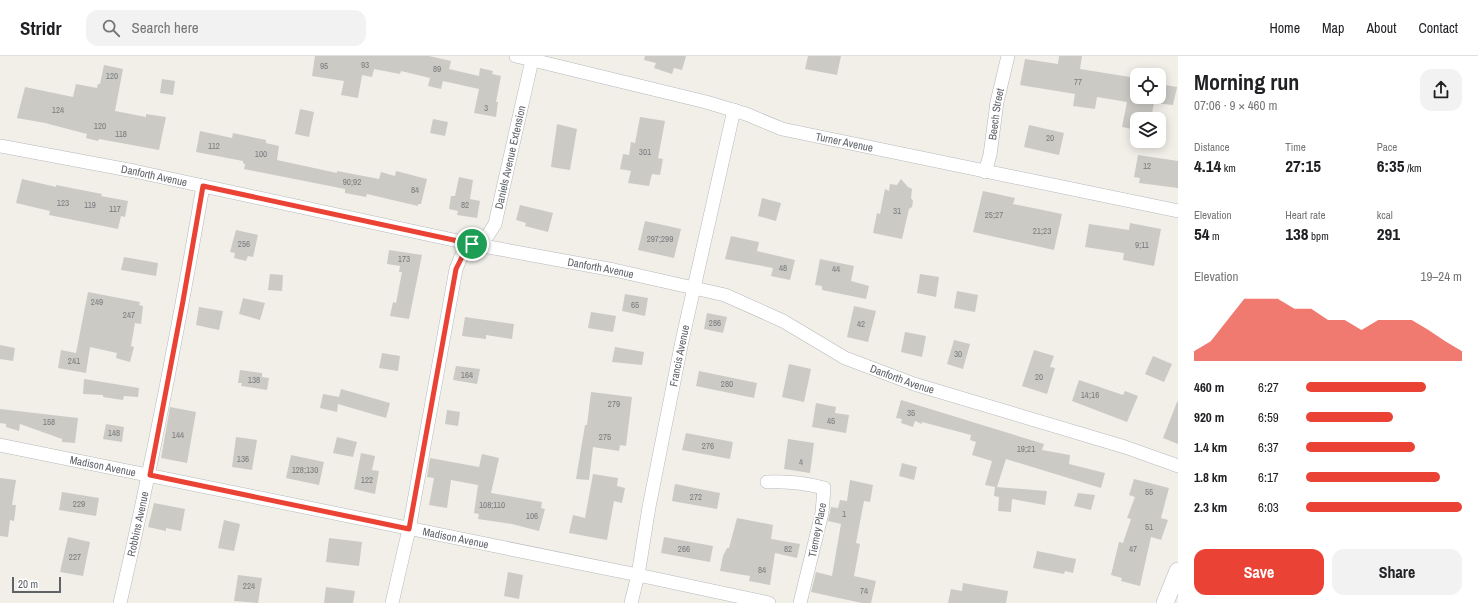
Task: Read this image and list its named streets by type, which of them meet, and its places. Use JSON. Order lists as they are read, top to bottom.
{
  "streets": {
    "street": [
      "Beech Street",
      "Turner Avenue",
      "Daniels Avenue Extension",
      "Danforth Avenue",
      "Francis Avenue",
      "Madison Avenue",
      "Robbins Avenue",
      "Tierney Place"
    ]
  },
  "crossings": [
    ["Beech Street", "Turner Avenue"],
    ["Turner Avenue", "Daniels Avenue Extension"],
    ["Turner Avenue", "Francis Avenue"],
    ["Daniels Avenue Extension", "Danforth Avenue"],
    ["Danforth Avenue", "Francis Avenue"],
    ["Danforth Avenue", "Robbins Avenue"],
    ["Francis Avenue", "Madison Avenue"],
    ["Madison Avenue", "Robbins Avenue"]
  ],
  "house_numbers": [
    "93",
    "95",
    "89",
    "120",
    "77",
    "3",
    "124",
    "120",
    "118",
    "20",
    "112",
    "301",
    "100",
    "12",
    "90;92",
    "84",
    "123",
    "119",
    "82",
    "117",
    "31",
    "25;27",
    "21;23",
    "297;299",
    "256",
    "9;11",
    "173",
    "48",
    "44",
    "249",
    "65",
    "247",
    "286",
    "42",
    "30",
    "241",
    "164",
    "20",
    "138",
    "280",
    "14;16",
    "279",
    "35",
    "45",
    "158",
    "148",
    "144",
    "275",
    "276",
    "19;21",
    "136",
    "4",
    "128;130",
    "122",
    "55",
    "272",
    "229",
    "108;110",
    "1",
    "106",
    "51",
    "266",
    "82",
    "47",
    "227",
    "84",
    "224",
    "74"
  ],
  "scale_bar": "20 m",
  "page": {
    "header": "Stridr",
    "search": "Search here",
    "nav": [
      "Home",
      "Map",
      "About",
      "Contact"
    ],
    "heading": ["Morning run", "07:06 · 9 × 460 m"],
    "stats": [
      ["Distance", "4.14 km"],
      ["Time", "27:15"],
      ["Pace", "6:35 /km"],
      ["Elevation", "54 m"],
      ["Heart rate", "138 bpm"],
      ["kcal", "291"]
    ],
    "chart": ["Elevation", "19–24 m"],
    "list": [
      {
        "name": "460 m",
        "note": "6:27"
      },
      {
        "name": "920 m",
        "note": "6:59"
      },
      {
        "name": "1.4 km",
        "note": "6:37"
      },
      {
        "name": "1.8 km",
        "note": "6:17"
      },
      {
        "name": "2.3 km",
        "note": "6:03"
      }
    ],
    "buttons": ["Save", "Share"],
    "scale": "20 m"
  }
}
